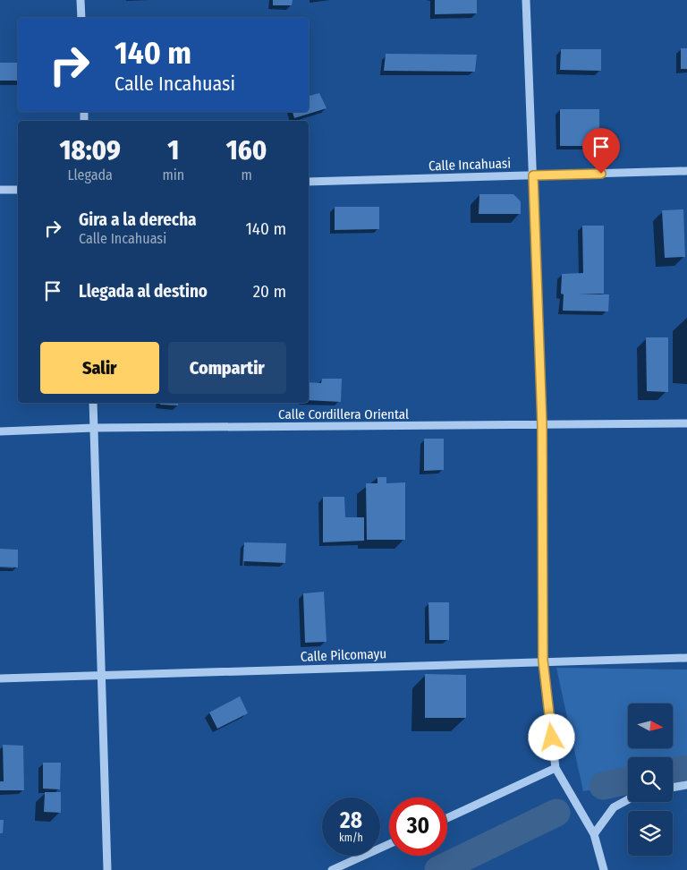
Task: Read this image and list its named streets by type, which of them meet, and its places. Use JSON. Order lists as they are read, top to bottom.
{
  "streets": {
    "street": ["Calle Incahuasi", "Calle Cordillera Oriental", "Calle Pilcomayu"]
  },
  "north": "right",
  "page": {
    "turn": ["140 m", "Calle Incahuasi"],
    "eta": [
      "18:09",
      "Llegada",
      "1",
      "min",
      "160",
      "m"
    ],
    "list": [
      {
        "name": "Gira a la derecha",
        "note": "Calle Incahuasi",
        "value": "140 m"
      },
      {
        "name": "Llegada al destino",
        "value": "20 m"
      }
    ],
    "buttons": ["Salir", "Compartir"],
    "speed": "28 km/h",
    "limit": "30"
  }
}
